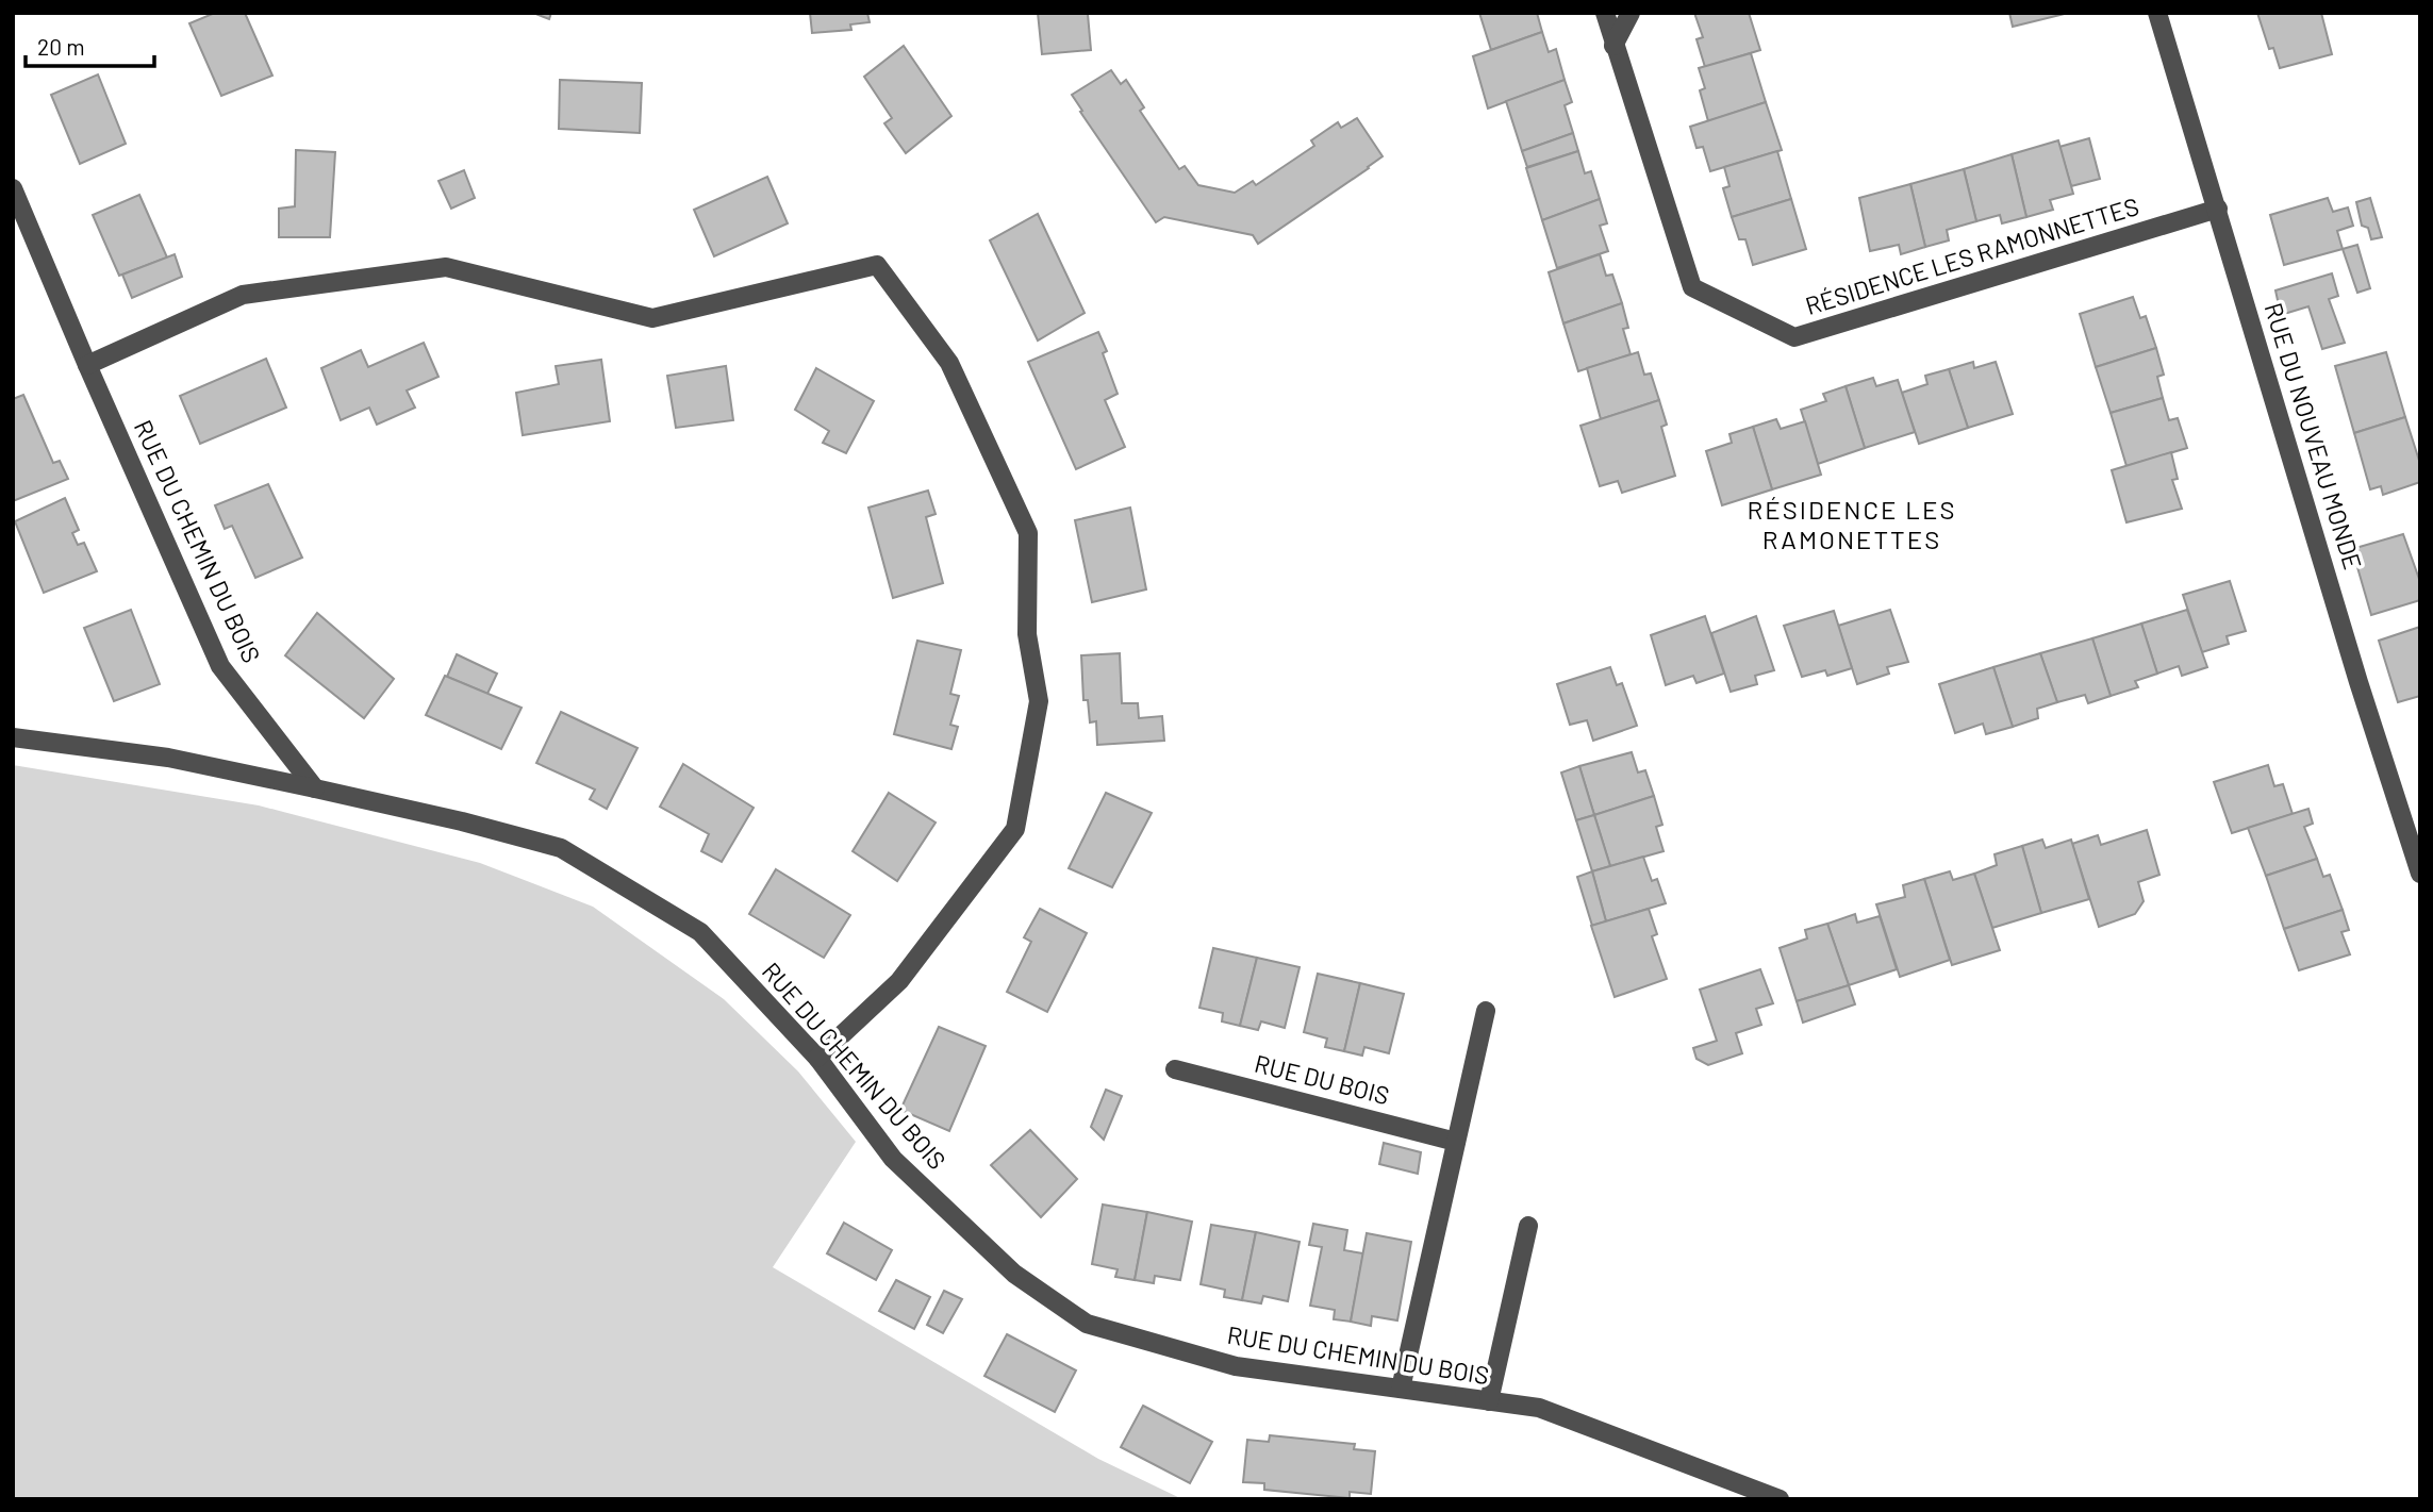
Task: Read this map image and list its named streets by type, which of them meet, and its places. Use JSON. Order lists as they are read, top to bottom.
{
  "streets": {
    "street": [
      "RÉSIDENCE LES RAMONNETTES",
      "RUE DU NOUVEAU MONDE",
      "RUE DU CHEMIN DU BOIS",
      "RUE DU BOIS"
    ]
  },
  "crossings": [
    ["RÉSIDENCE LES RAMONNETTES", "RUE DU NOUVEAU MONDE"]
  ],
  "districts": ["RÉSIDENCE LES RAMONETTES"],
  "scale_bar": "20 m"
}
